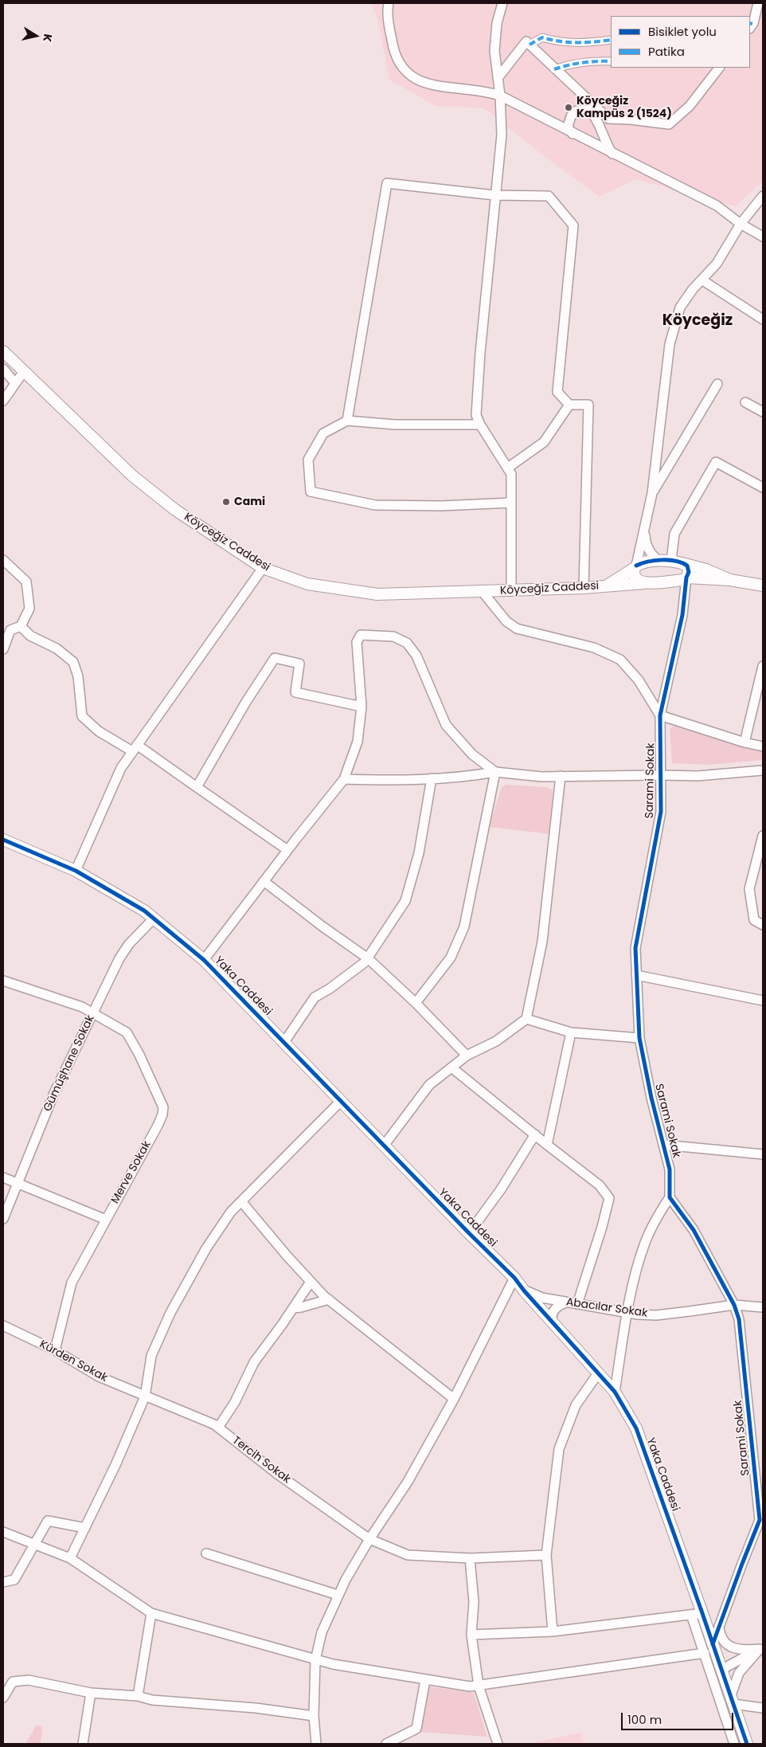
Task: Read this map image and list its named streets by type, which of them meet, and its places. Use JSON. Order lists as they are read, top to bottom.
{
  "streets": {
    "street": [
      "Köyceğiz Caddesi",
      "Sarami Sokak",
      "Yaka Caddesi",
      "Gümüşhane Sokak",
      "Merve Sokak",
      "Abacılar Sokak",
      "Kürden Sokak",
      "Tercih Sokak"
    ]
  },
  "crossings": [
    ["Köyceğiz Caddesi", "Sarami Sokak"],
    ["Sarami Sokak", "Yaka Caddesi"],
    ["Sarami Sokak", "Abacılar Sokak"],
    ["Yaka Caddesi", "Gümüşhane Sokak"],
    ["Yaka Caddesi", "Abacılar Sokak"],
    ["Gümüşhane Sokak", "Merve Sokak"],
    ["Merve Sokak", "Kürden Sokak"],
    ["Kürden Sokak", "Tercih Sokak"]
  ],
  "districts": ["Köyceğiz"],
  "places": ["Köyceğiz Kampüs 2 (1524)", "Cami"],
  "legend": ["Bisiklet yolu", "Patika"],
  "scale_bar": "100 m",
  "north": "right"
}
